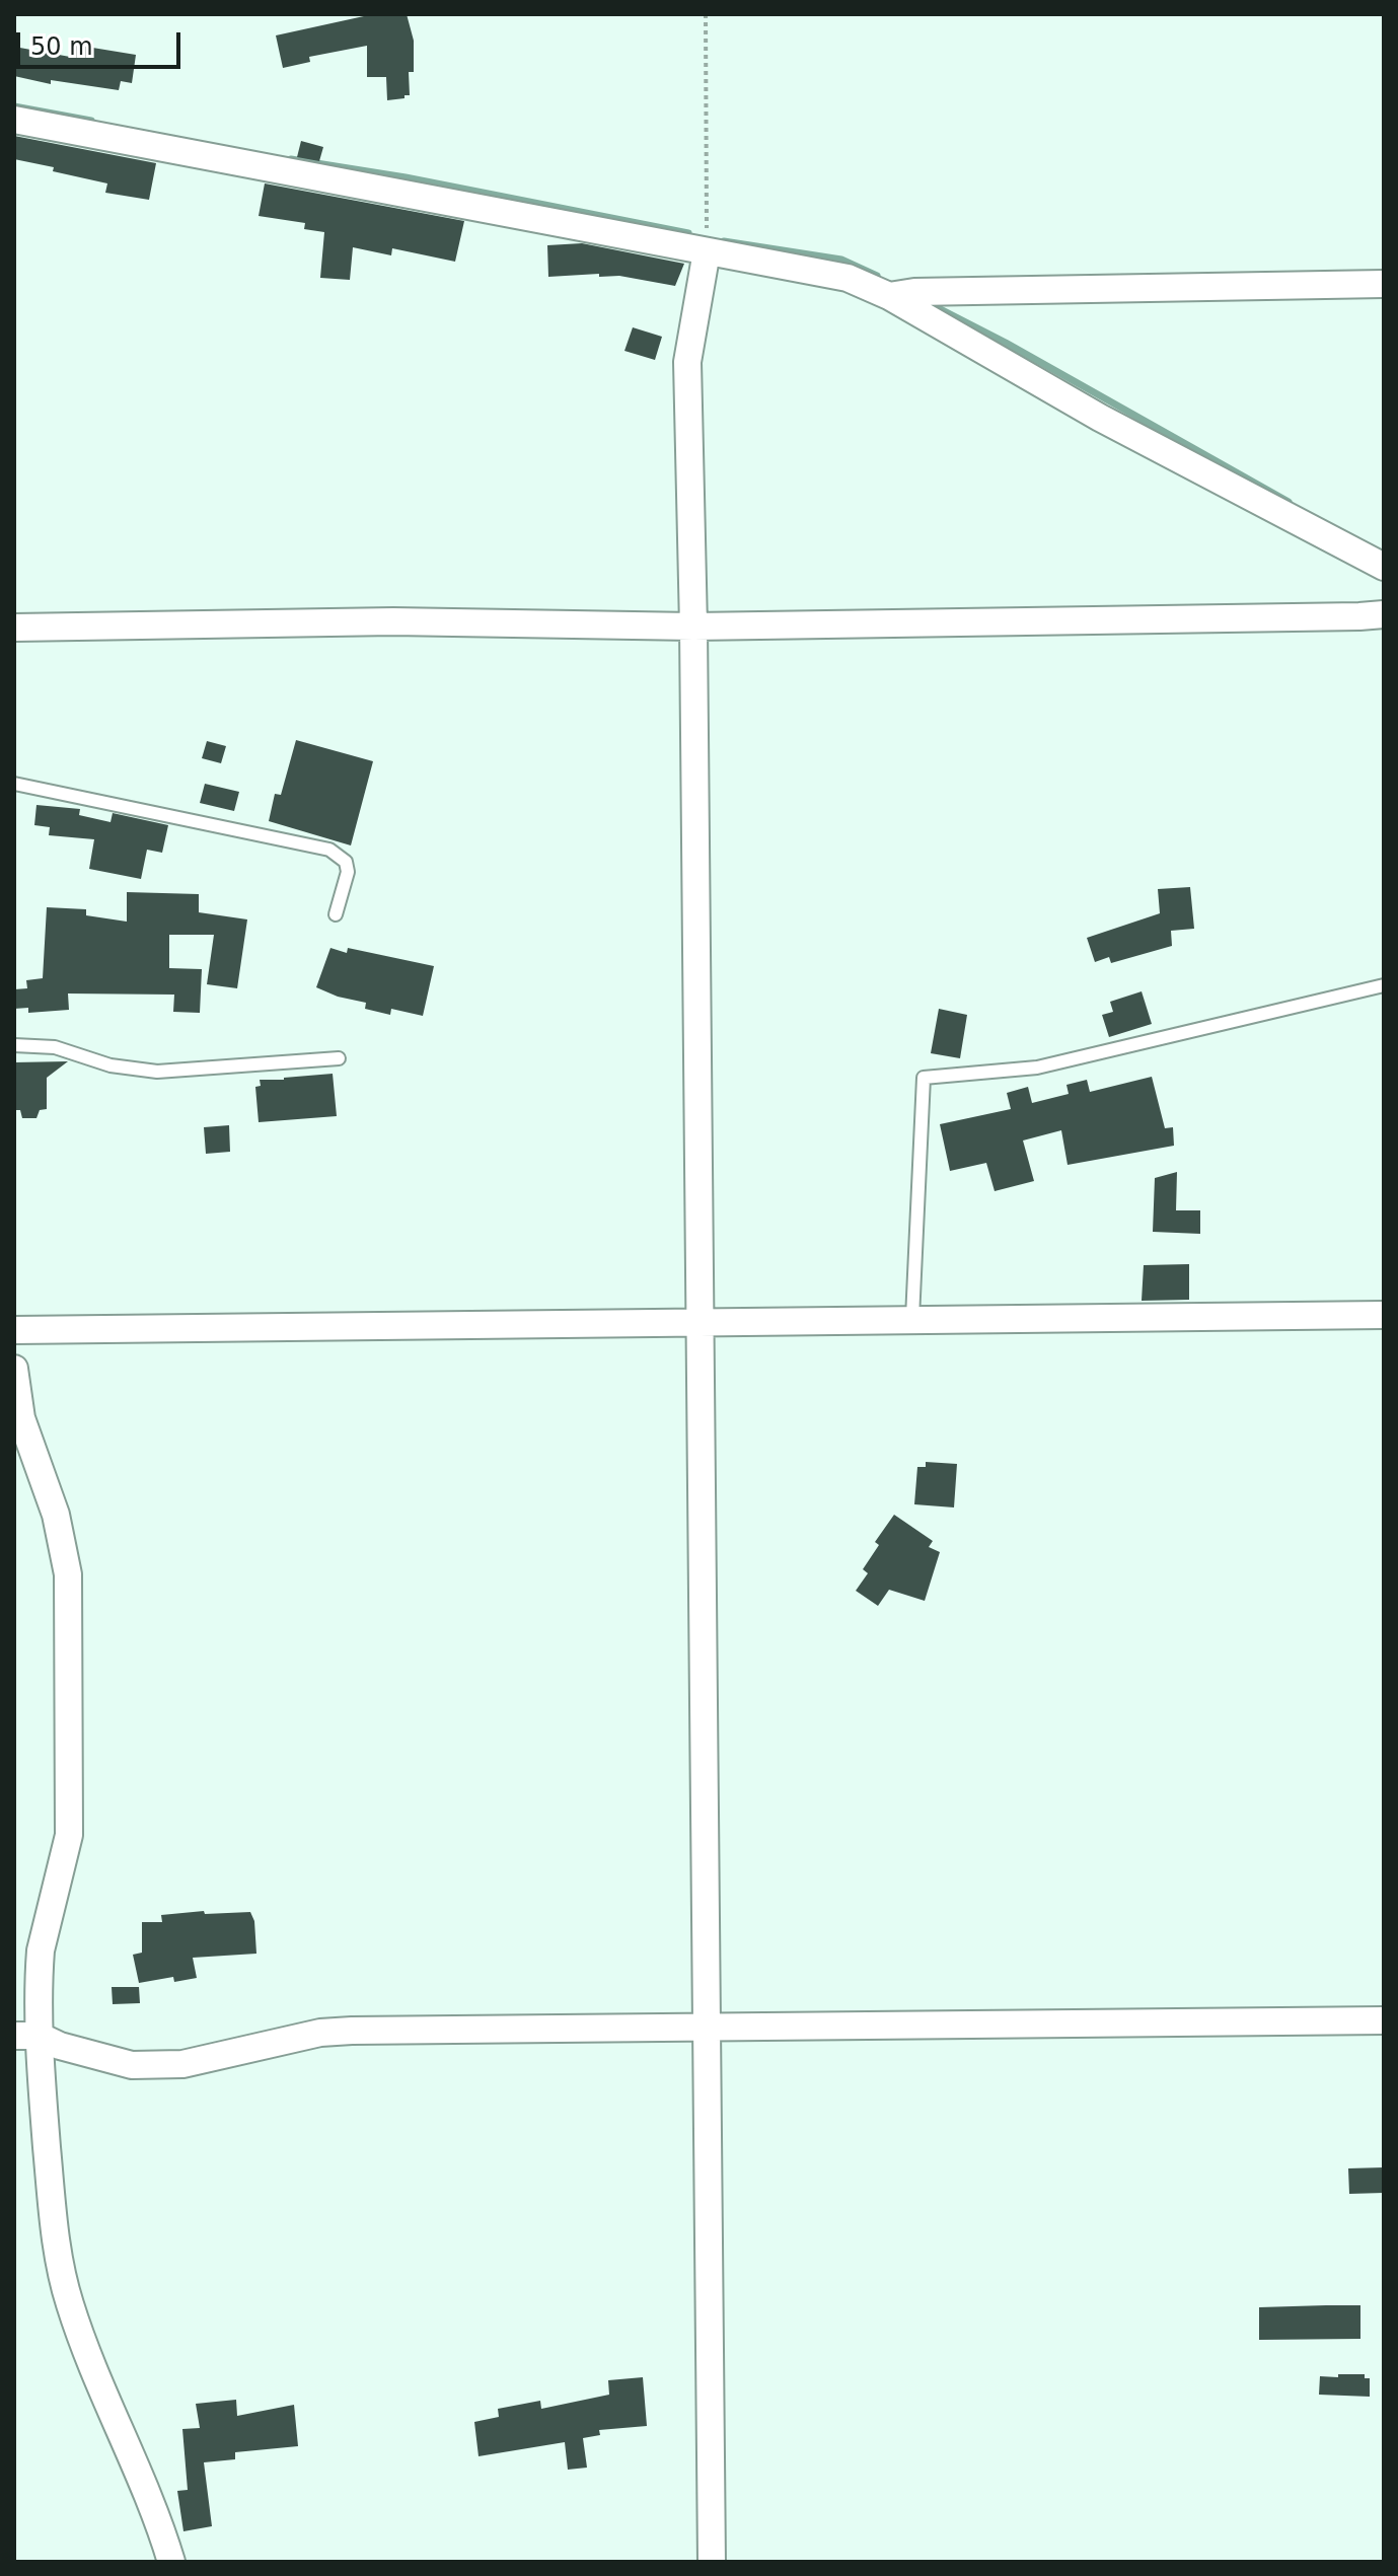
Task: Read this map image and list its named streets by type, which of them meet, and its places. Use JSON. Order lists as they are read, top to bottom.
{
  "scale_bar": "50 m"
}
